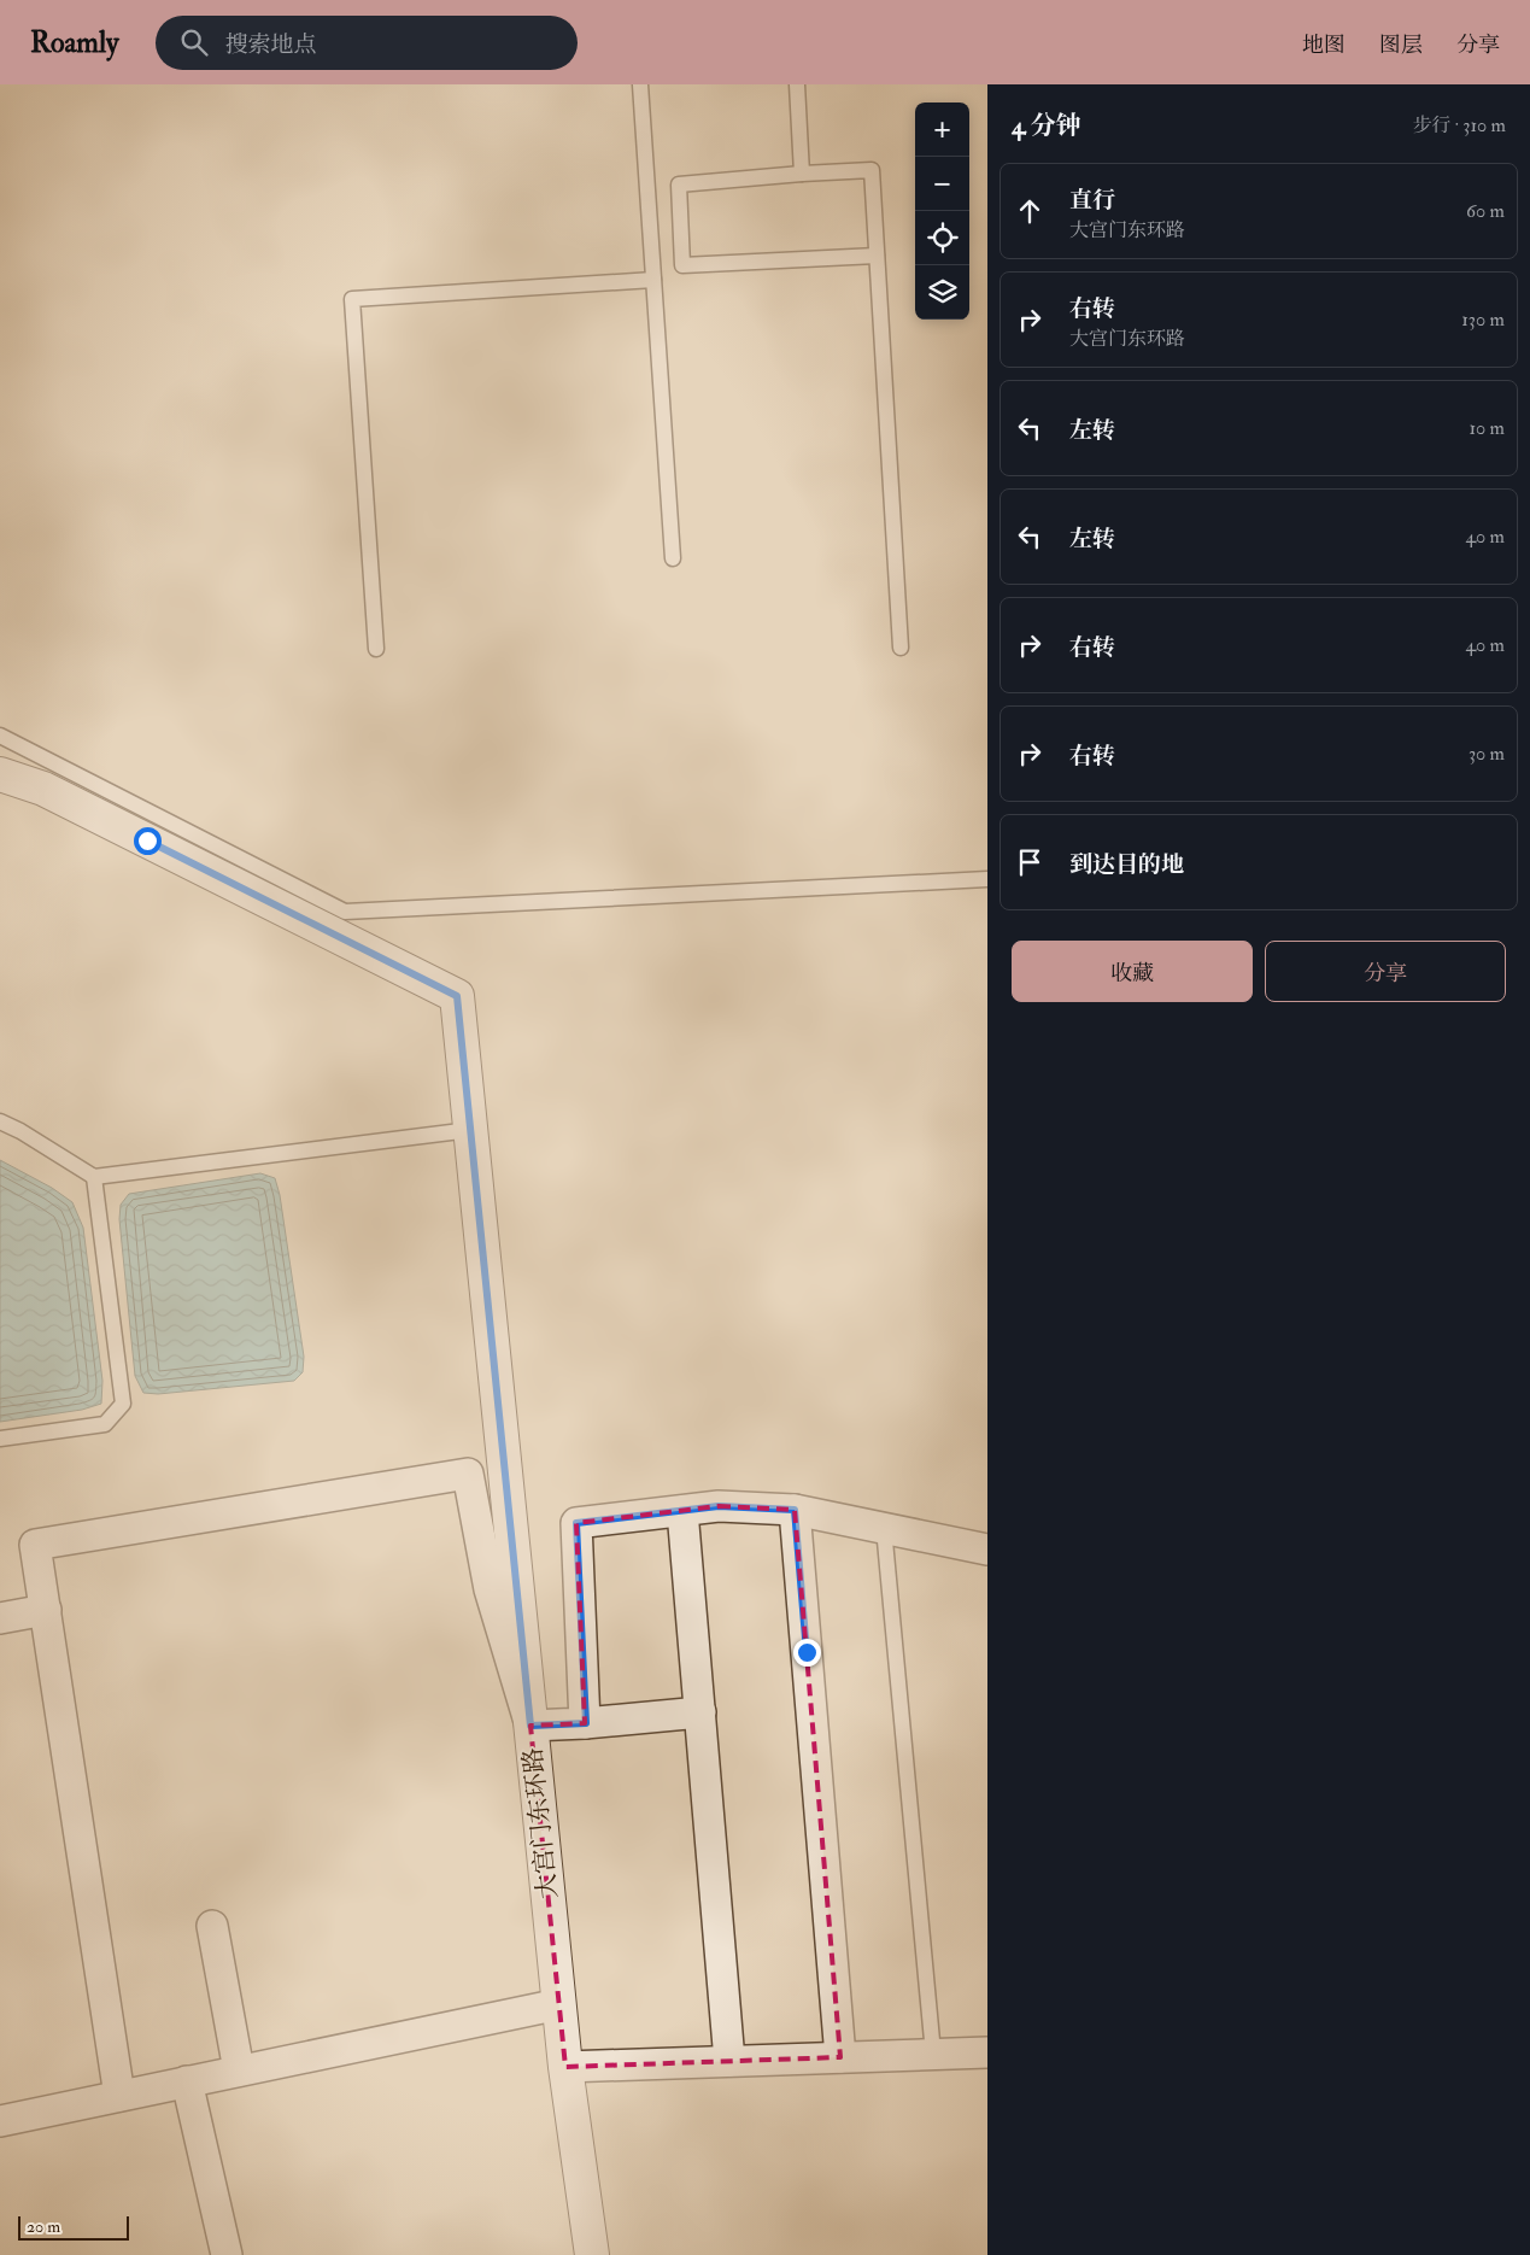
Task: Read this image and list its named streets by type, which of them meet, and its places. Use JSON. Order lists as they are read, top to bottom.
{
  "streets": {
    "street": ["大宫门东环路"]
  },
  "scale_bar": "20 m",
  "page": {
    "header": "Roamly",
    "search": "搜索地点",
    "nav": ["地图", "图层", "分享"],
    "heading": ["4 分钟", "步行 · 310 m"],
    "map_buttons": ["+", "−"],
    "list": [
      ["直行", "大宫门东环路", "60 m"],
      ["右转", "大宫门东环路", "130 m"],
      ["左转", "10 m"],
      ["左转", "40 m"],
      ["右转", "40 m"],
      ["右转", "30 m"],
      "到达目的地"
    ],
    "buttons": ["收藏", "分享"],
    "scale": "20 m"
  }
}
